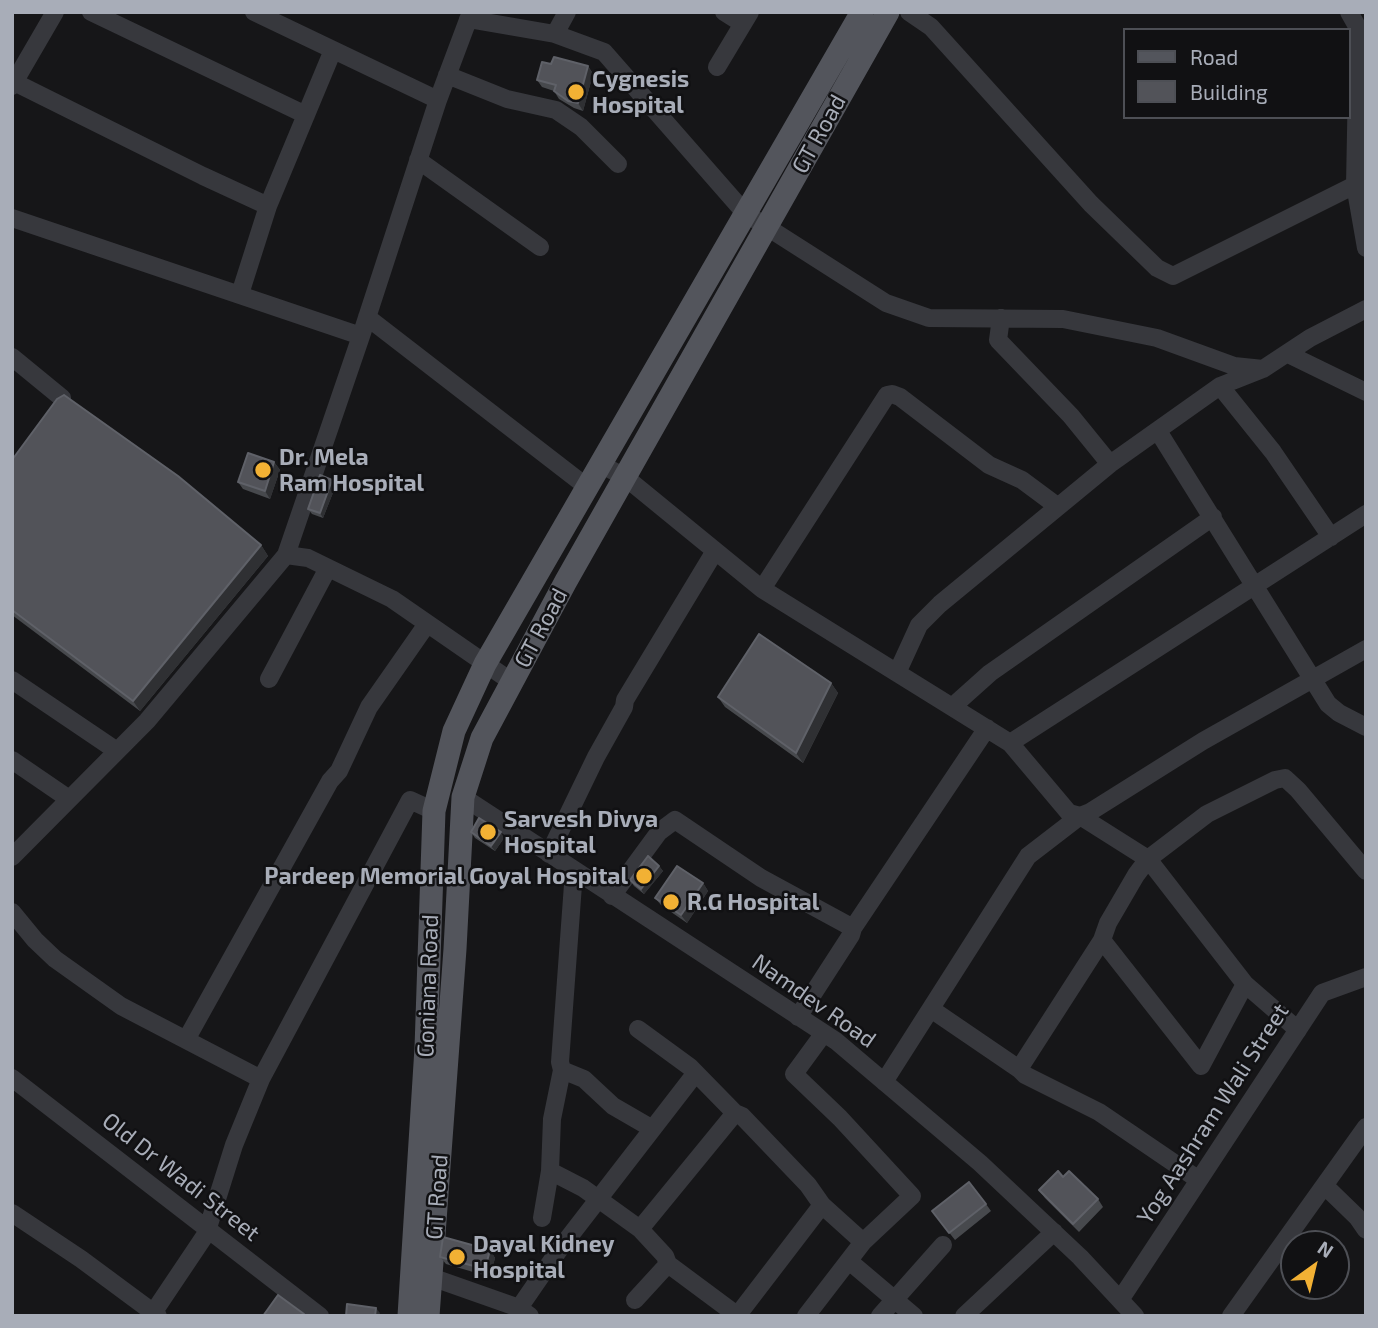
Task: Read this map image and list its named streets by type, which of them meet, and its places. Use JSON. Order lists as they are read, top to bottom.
{
  "streets": {
    "main road": ["GT Road", "Goniana Road"],
    "street": ["Namdev Road", "Yog Aashram Wali Street", "Old Dr Wadi Street"]
  },
  "crossings": [
    ["GT Road", "Goniana Road"],
    ["GT Road", "Namdev Road"],
    ["Namdev Road", "Yog Aashram Wali Street"]
  ],
  "places": [
    "Cygnesis Hospital",
    "Dr. Mela Ram Hospital",
    "Sarvesh Divya Hospital",
    "Pardeep Memorial Goyal Hospital",
    "R.G Hospital",
    "Dayal Kidney Hospital"
  ],
  "legend": ["Road", "Building"],
  "north": "top right"
}
